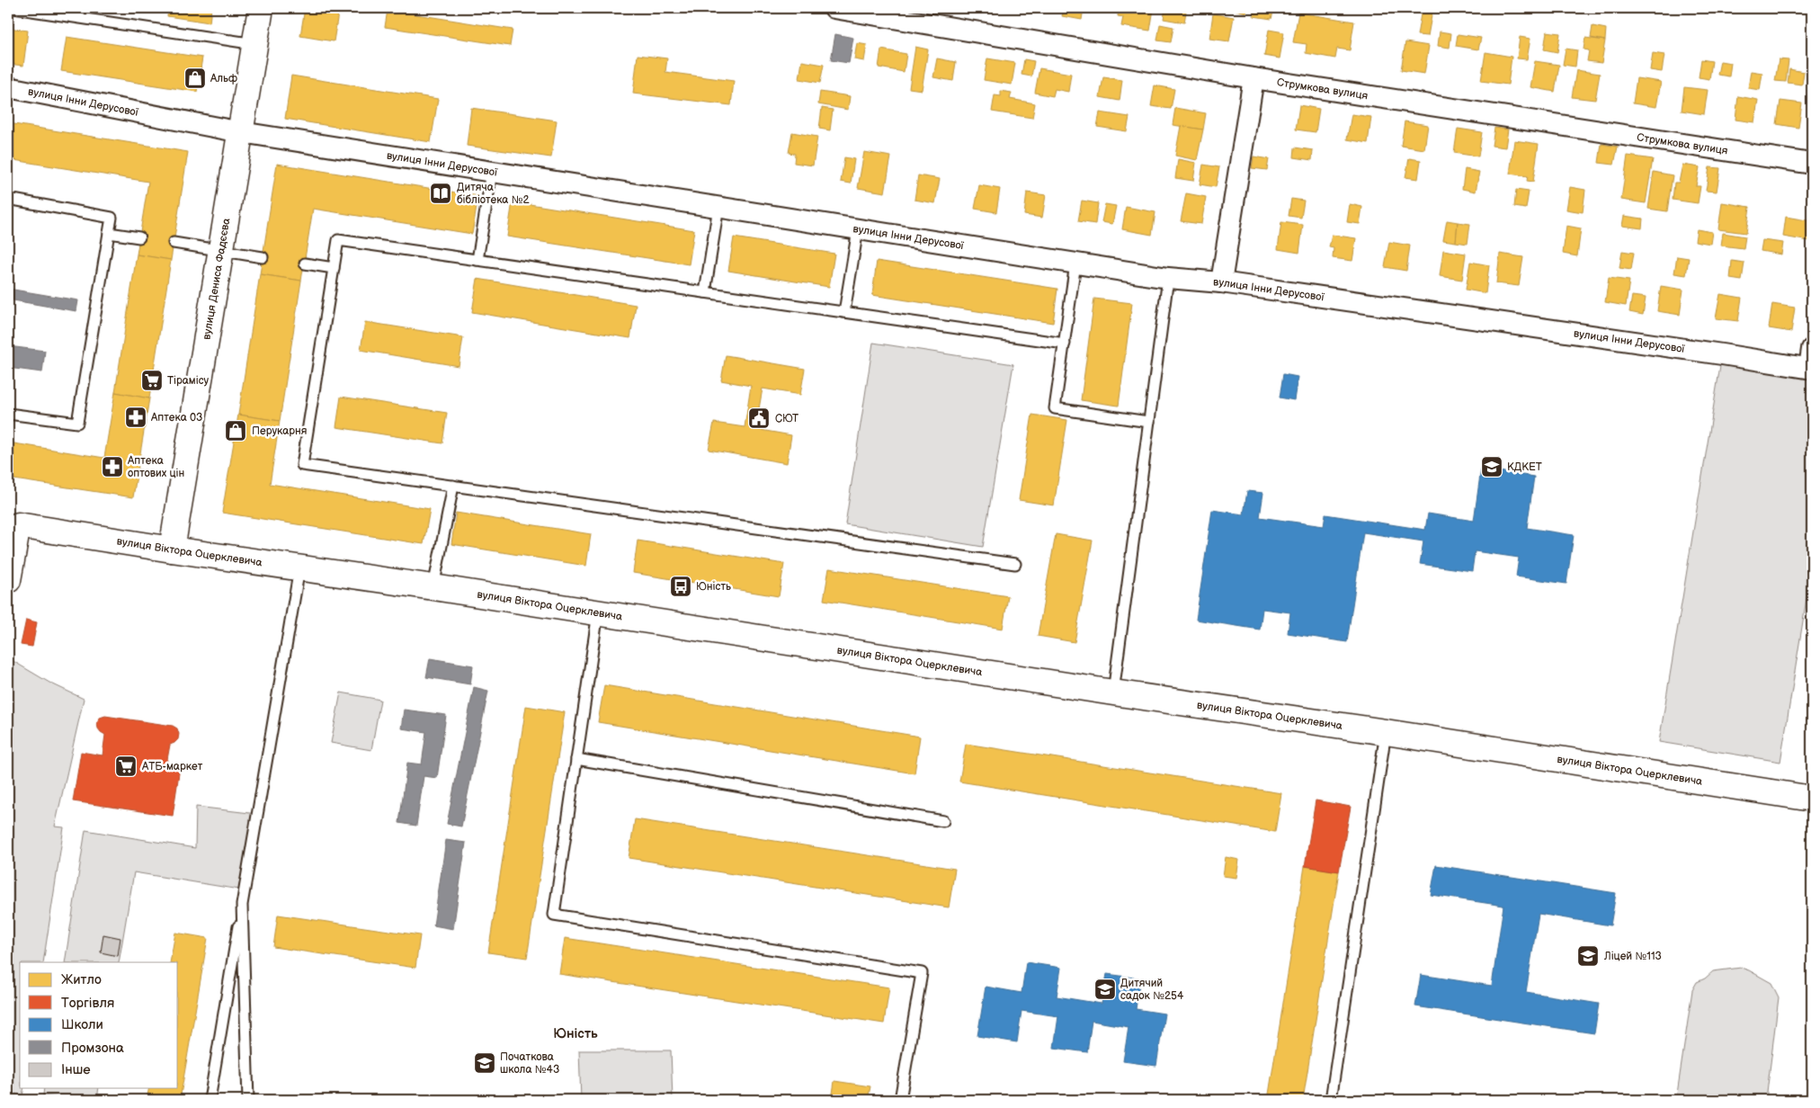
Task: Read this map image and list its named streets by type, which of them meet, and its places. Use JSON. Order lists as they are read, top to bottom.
{
  "streets": {
    "street": [
      "Струмкова вулиця",
      "вулиця Інни Дерусової",
      "вулиця Дениса Фадєєва",
      "вулиця Віктора Оцерклевича"
    ]
  },
  "crossings": [
    ["вулиця Інни Дерусової", "вулиця Дениса Фадєєва"],
    ["вулиця Дениса Фадєєва", "вулиця Віктора Оцерклевича"]
  ],
  "districts": ["Юність"],
  "places": {
    "shop": ["Альф", "Перукарня"],
    "library": ["Дитяча бібліотека №2"],
    "supermarket": ["Тірамісу", "АТБ-маркет"],
    "pharmacy": ["Аптека 03", "Аптека оптових цін"],
    "public building": ["СЮТ"],
    "school or university": [
      "КДКЕТ",
      "Ліцей №113",
      "Дитячий садок №254",
      "Початкова школа №43"
    ],
    "bus stop": ["Юність"]
  },
  "legend": [
    "Житло",
    "Торгівля",
    "Школи",
    "Промзона",
    "Інше"
  ]
}
